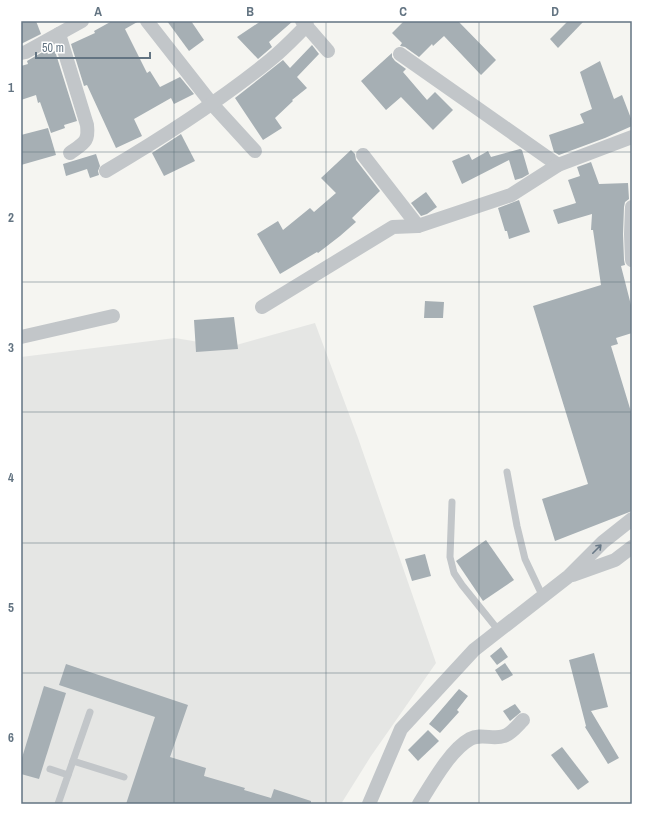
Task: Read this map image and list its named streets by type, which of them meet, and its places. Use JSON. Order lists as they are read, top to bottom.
{
  "scale_bar": "50 m",
  "grid": {
    "columns": [
      "A",
      "B",
      "C",
      "D"
    ],
    "rows": [
      "1",
      "2",
      "3",
      "4",
      "5",
      "6"
    ]
  }
}
